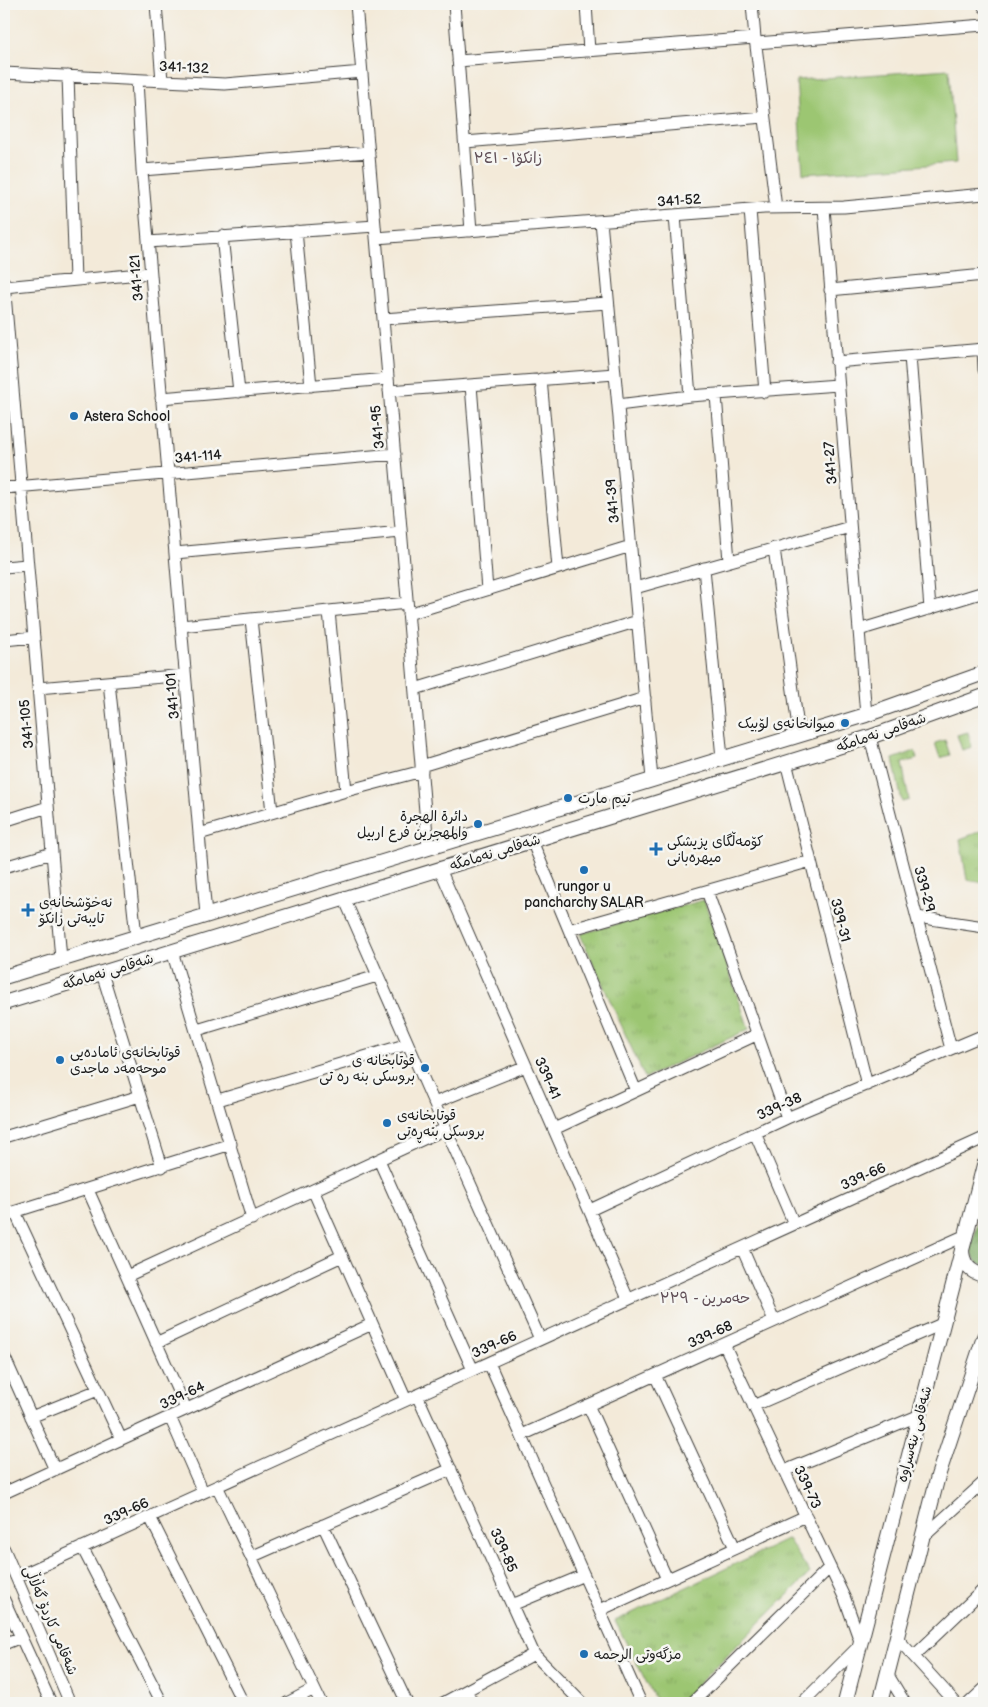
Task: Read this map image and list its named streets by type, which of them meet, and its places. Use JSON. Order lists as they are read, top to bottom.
{
  "streets": {
    "main road": ["شەقامی نەمامگە", "شەقامی بنەسراوە"],
    "street": [
      "341-132",
      "341-52",
      "341-121",
      "341-95",
      "341-114",
      "341-27",
      "341-39",
      "341-101",
      "341-105",
      "339-29",
      "339-31",
      "339-41",
      "339-38",
      "339-66",
      "339-68",
      "339-64",
      "339-73",
      "339-85",
      "شەقامی کاردۆ گەڵاڵی"
    ]
  },
  "crossings": [
    ["341-132", "341-121"],
    ["341-132", "341-95"],
    ["341-52", "341-95"],
    ["341-52", "341-27"],
    ["341-52", "341-39"],
    ["341-121", "341-114"],
    ["341-121", "341-101"],
    ["341-95", "341-114"],
    ["341-95", "شەقامی نەمامگە"],
    ["341-114", "341-101"],
    ["341-114", "341-105"],
    ["341-27", "شەقامی نەمامگە"],
    ["341-39", "شەقامی نەمامگە"],
    ["341-101", "شەقامی نەمامگە"],
    ["341-105", "شەقامی نەمامگە"],
    ["شەقامی نەمامگە", "339-29"],
    ["شەقامی نەمامگە", "339-31"],
    ["شەقامی نەمامگە", "339-41"],
    ["339-29", "339-38"],
    ["339-31", "339-38"],
    ["339-41", "339-38"],
    ["339-41", "339-66"],
    ["339-66", "339-85"],
    ["339-66", "شەقامی کاردۆ گەڵاڵی"],
    ["339-68", "شەقامی بنەسراوە"],
    ["339-68", "339-73"],
    ["شەقامی بنەسراوە", "339-73"]
  ],
  "districts": ["زانکۆ١ - ٣٤١", "حەمرین - ٣٣٩"],
  "places": {
    "other": [
      "Astera School",
      "میوانخانەی لۆبیک",
      "تیم مارت",
      "دائرة الهجرة والمهجرين فرع اربيل",
      "rungor u pancharchy SALAR",
      "قوتابخانەی ئامادەیی موحەمەد ماجدی",
      "قوتابخانه ى بروسكى بنه ره تى",
      "قوتابخانەی بروسکی بنەڕەتی",
      "مزگەوتی الرحمە"
    ],
    "health": ["کۆمەڵگای پزیشکی میهرەبانی", "نەخۆشخانەی تایبەتی زانکۆ"]
  }
}
